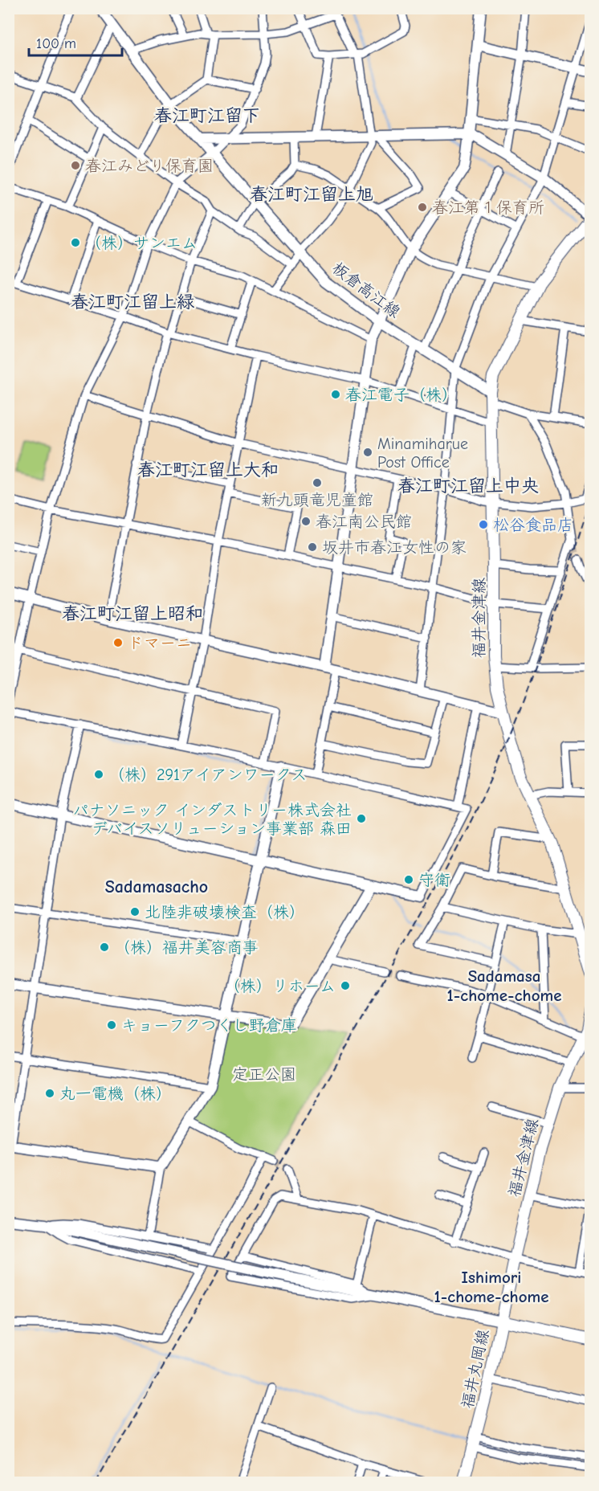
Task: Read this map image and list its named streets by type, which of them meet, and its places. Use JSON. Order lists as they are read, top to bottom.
{
  "streets": {
    "main road": ["福井金津線", "福井丸岡線"],
    "street": ["板倉高江線"]
  },
  "crossings": [
    ["板倉高江線", "福井金津線"],
    ["福井金津線", "福井丸岡線"]
  ],
  "districts": [
    "春江町江留下",
    "春江町江留上旭",
    "春江町江留上緑",
    "春江町江留上大和",
    "春江町江留上中央",
    "春江町江留上昭和",
    "Sadamasacho",
    "Sadamasa 1-chome-chome",
    "Ishimori 1-chome-chome"
  ],
  "parks": ["定正公園"],
  "places": [
    "春江みどり保育園",
    "春江第１保育所",
    "（株）サンエム",
    "春江電子（株）",
    "Minamiharue Post Office",
    "新九頭竜児童館",
    "春江南公民館",
    "松谷食品店",
    "坂井市春江女性の家",
    "ドマーニ",
    "（株）291アイアンワークス",
    "パナソニック インダストリー株式会社 デバイスソリューション事業部 森田",
    "守衛",
    "北陸非破壊検査（株）",
    "（株）福井美容商事",
    "（株）リホーム",
    "キョーフクつくし野倉庫",
    "丸一電機（株）"
  ],
  "scale_bar": "100 m"
}
